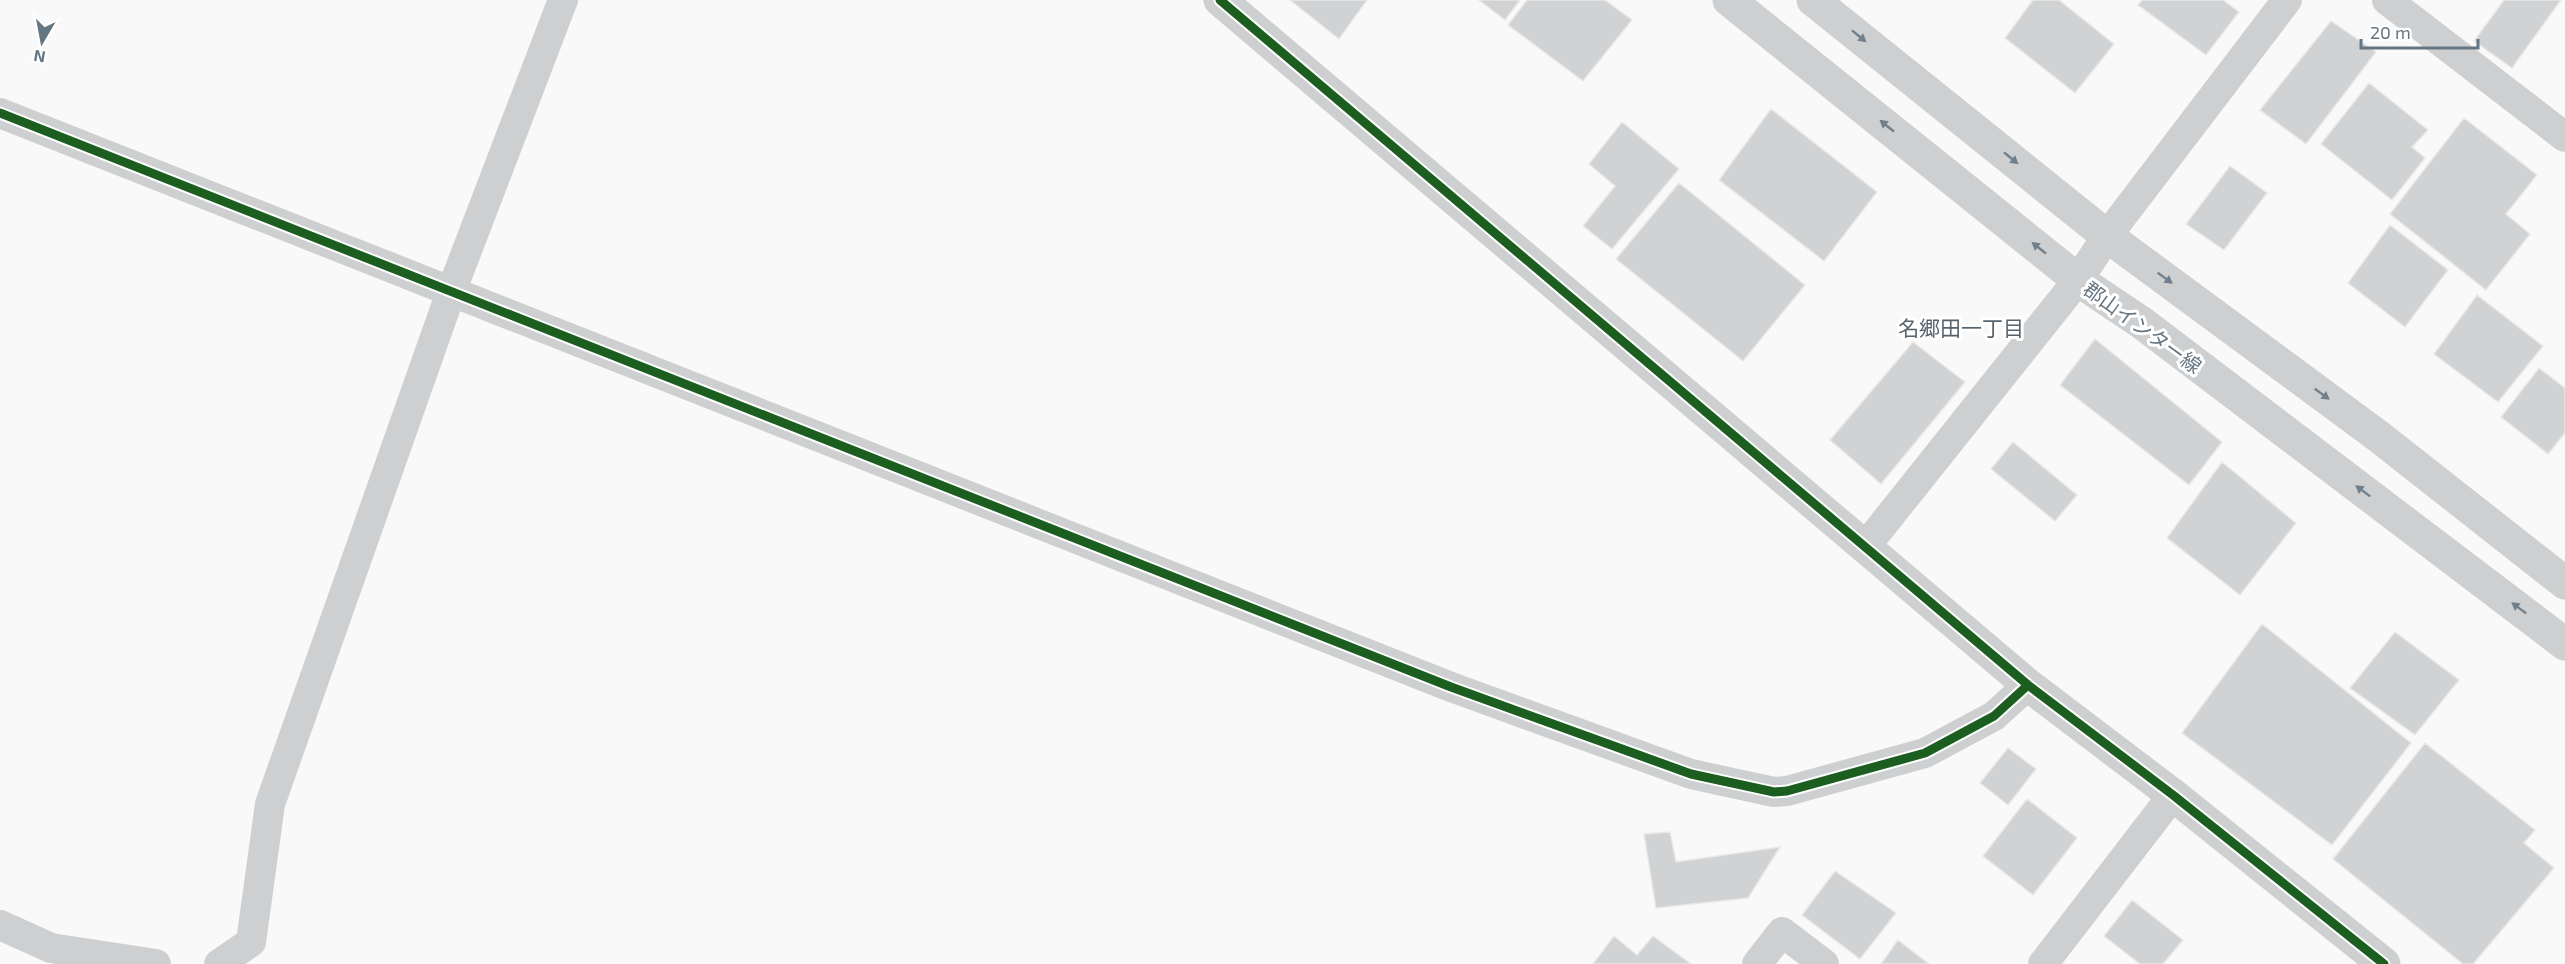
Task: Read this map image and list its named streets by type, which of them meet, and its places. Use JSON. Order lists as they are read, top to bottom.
{
  "streets": {
    "street": ["郡山インター線"]
  },
  "districts": ["名郷田一丁目"],
  "scale_bar": "20 m",
  "north": "bottom"
}
